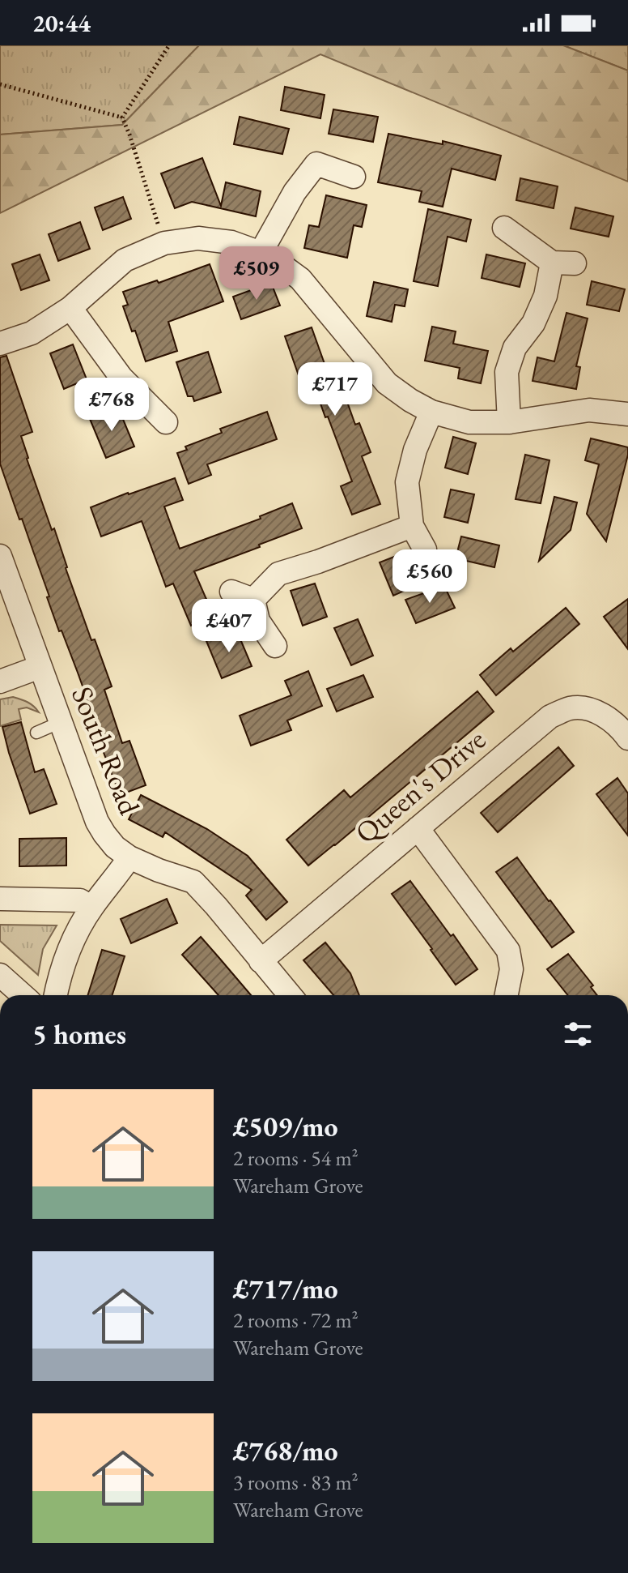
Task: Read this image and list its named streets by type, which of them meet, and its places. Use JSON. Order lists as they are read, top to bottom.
{
  "streets": {
    "street": ["South Road", "Queen's Drive"]
  },
  "crossings": [
    ["South Road", "Queen's Drive"]
  ],
  "page": {
    "status": "20:44",
    "price": [
      "£509",
      "£717",
      "£768",
      "£560",
      "£407"
    ],
    "heading": "5 homes",
    "list": [
      {
        "name": "£509/mo",
        "note": "2 rooms · 54 m² · Wareham Grove"
      },
      {
        "name": "£717/mo",
        "note": "2 rooms · 72 m² · Wareham Grove"
      },
      {
        "name": "£768/mo",
        "note": "3 rooms · 83 m² · Wareham Grove"
      }
    ]
  }
}
